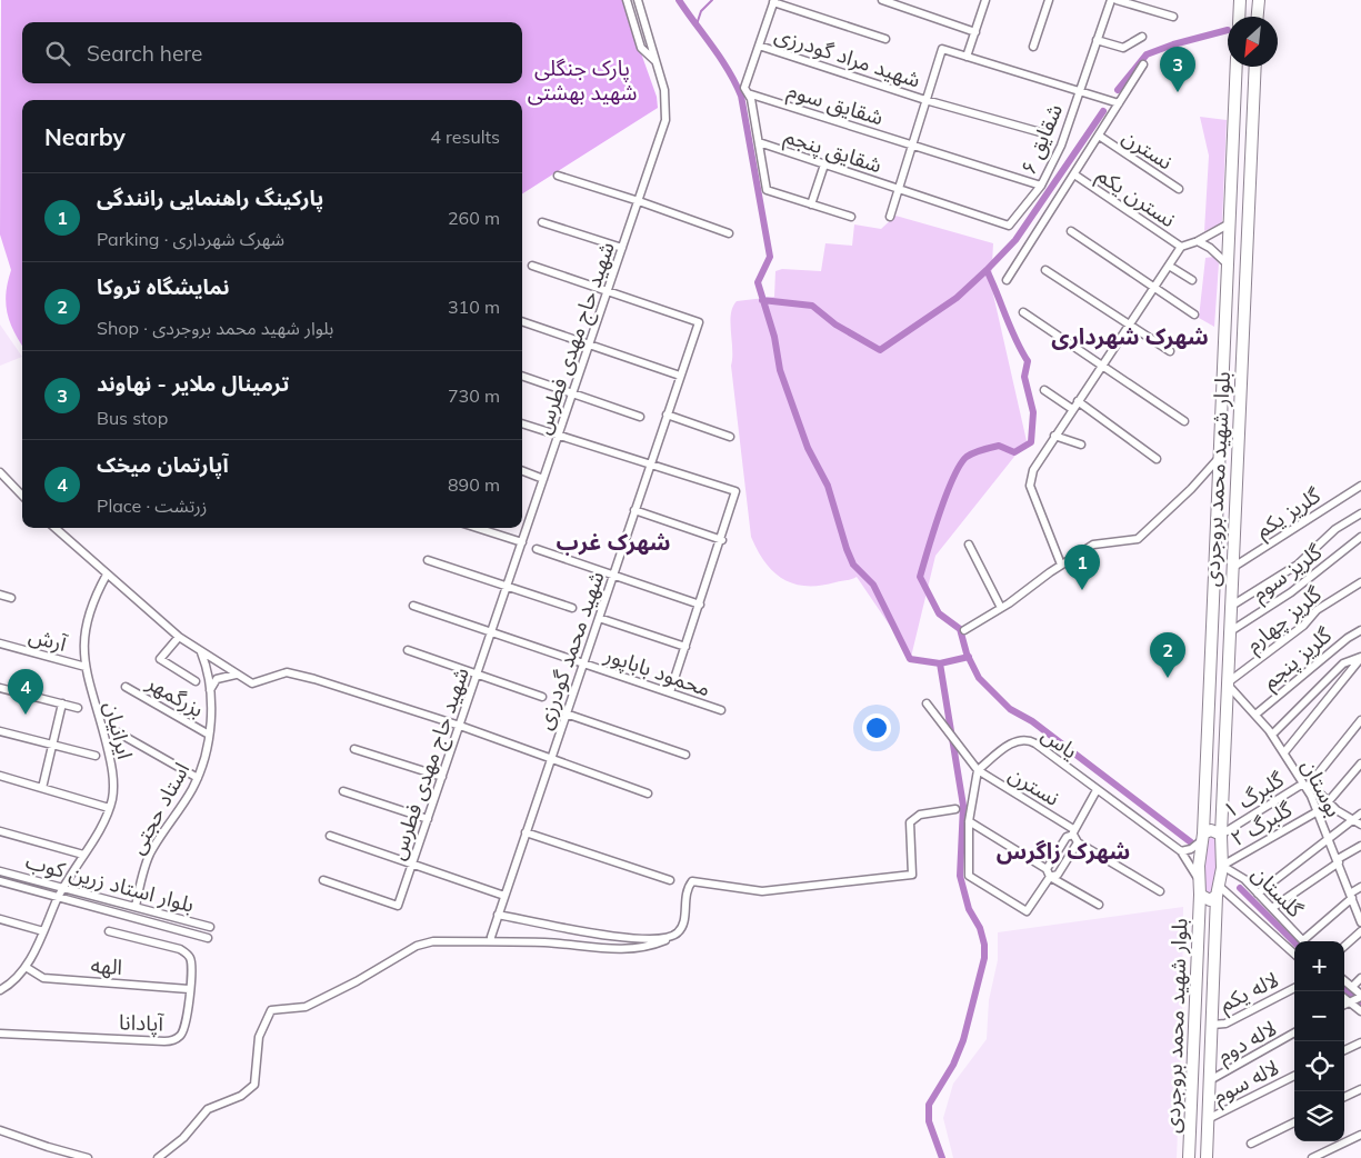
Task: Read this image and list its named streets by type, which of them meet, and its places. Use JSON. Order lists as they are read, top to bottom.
{
  "streets": {
    "highway": ["بلوار شهید محمد بروجردی"],
    "street": [
      "شهید مراد گودرزی",
      "شقایق سوم",
      "شقایق ۶",
      "نسترن",
      "شقایق پنجم",
      "نسترن یکم",
      "شهید حاج مهدی فطرس",
      "گلریز یکم",
      "گلریز سوم",
      "گلریز چهارم",
      "آرش",
      "شهید محمد گودرزی",
      "گلریز پنجم",
      "محمود باباپور",
      "بزرگمهر",
      "ایرانیان",
      "یاس",
      "بوستان",
      "گلبرگ ۱",
      "استاد حجتی",
      "گلبرگ ۲",
      "بلوار استاد زرین کوب",
      "گلستان",
      "الهه",
      "لاله یکم",
      "آپادانا",
      "لاله دوم",
      "لاله سوم"
    ]
  },
  "crossings": [
    ["شقایق سوم", "شقایق ۶"],
    ["شقایق ۶", "شقایق پنجم"],
    ["نسترن", "یاس"],
    ["شهید حاج مهدی فطرس", "شهید محمد گودرزی"],
    ["شهید حاج مهدی فطرس", "محمود باباپور"],
    ["بلوار شهید محمد بروجردی", "گلریز یکم"],
    ["بلوار شهید محمد بروجردی", "گلریز سوم"],
    ["بلوار شهید محمد بروجردی", "گلریز چهارم"],
    ["بلوار شهید محمد بروجردی", "بوستان"],
    ["بلوار شهید محمد بروجردی", "گلبرگ ۱"],
    ["بلوار شهید محمد بروجردی", "گلبرگ ۲"],
    ["بلوار شهید محمد بروجردی", "گلستان"],
    ["بلوار شهید محمد بروجردی", "لاله یکم"],
    ["بلوار شهید محمد بروجردی", "لاله دوم"],
    ["بلوار شهید محمد بروجردی", "لاله سوم"],
    ["گلریز چهارم", "بوستان"],
    ["آرش", "ایرانیان"],
    ["شهید محمد گودرزی", "محمود باباپور"],
    ["گلریز پنجم", "بوستان"],
    ["بزرگمهر", "استاد حجتی"],
    ["ایرانیان", "بلوار استاد زرین کوب"],
    ["ایرانیان", "الهه"],
    ["بوستان", "گلبرگ ۱"],
    ["بوستان", "گلبرگ ۲"],
    ["استاد حجتی", "بلوار استاد زرین کوب"],
    ["گلبرگ ۲", "گلستان"],
    ["الهه", "آپادانا"]
  ],
  "districts": ["شهرک شهرداری", "شهرک غرب", "شهرک زاگرس"],
  "parks": ["پارک جنگلی شهید بهشتی"],
  "north": "bottom left",
  "page": {
    "search": "Search here",
    "pins": [
      "3",
      "1",
      "2",
      "4"
    ],
    "heading": ["Nearby", "4 results"],
    "list": [
      {
        "mark": "1",
        "name": "پارکینگ راهنمایی رانندگی",
        "note": "Parking · شهرک شهرداری",
        "value": "260 m"
      },
      {
        "mark": "2",
        "name": "نمایشگاه تروکا",
        "note": "Shop · بلوار شهید محمد بروجردی",
        "value": "310 m"
      },
      {
        "mark": "3",
        "name": "ترمینال ملایر - نهاوند",
        "note": "Bus stop",
        "value": "730 m"
      },
      {
        "mark": "4",
        "name": "آپارتمان میخک",
        "note": "Place · زرتشت",
        "value": "890 m"
      }
    ],
    "map_buttons": ["+", "−"]
  }
}
